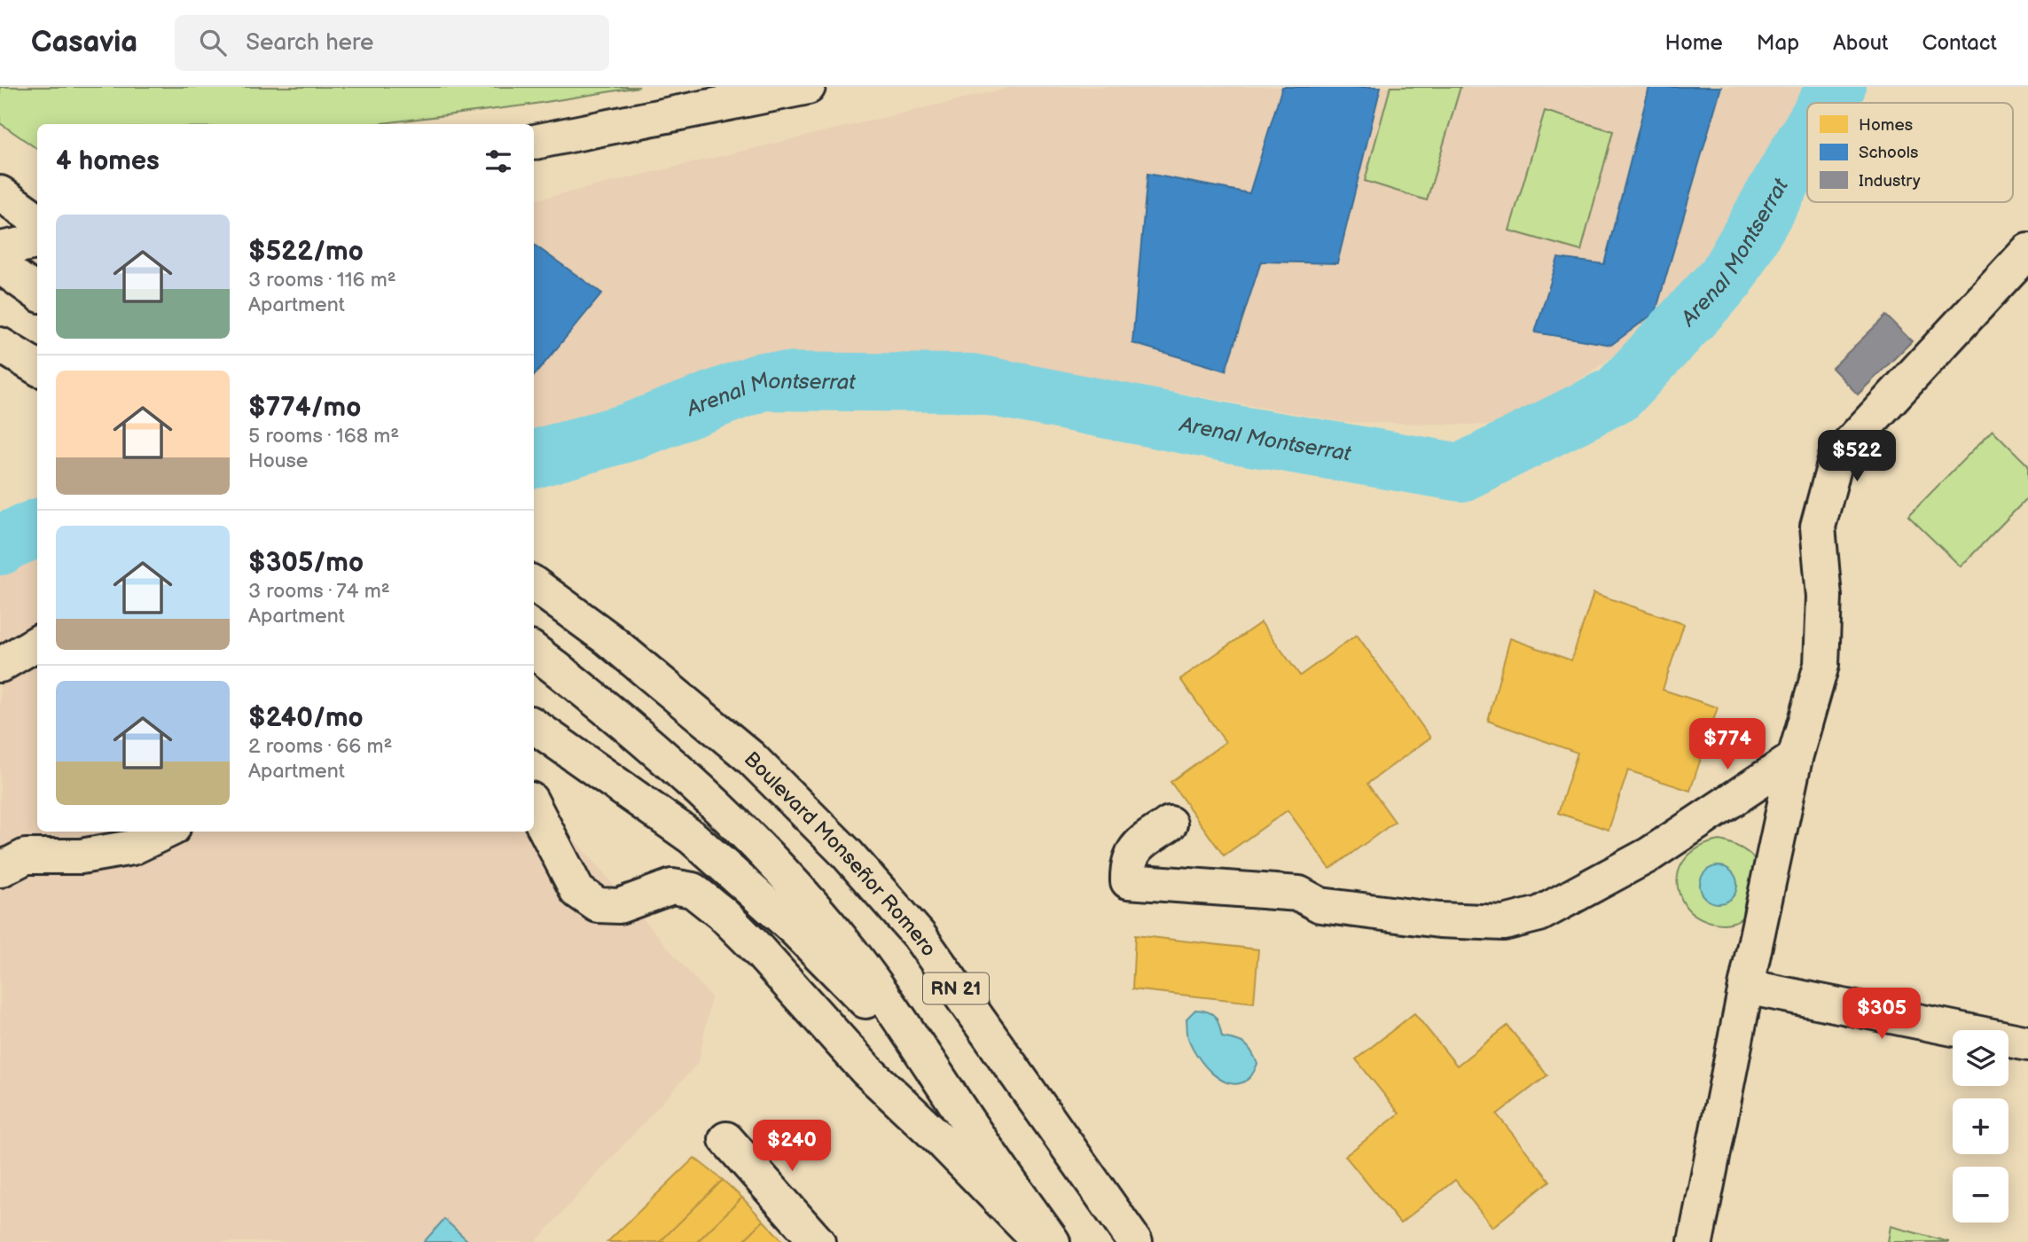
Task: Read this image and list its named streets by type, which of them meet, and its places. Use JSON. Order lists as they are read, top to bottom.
{
  "streets": {
    "main road": ["Boulevard Monseñor Romero", "RN 21"]
  },
  "water": ["Arenal Montserrat"],
  "legend": ["Homes", "Schools", "Industry"],
  "page": {
    "header": "Casavia",
    "search": "Search here",
    "nav": [
      "Home",
      "Map",
      "About",
      "Contact"
    ],
    "heading": "4 homes",
    "list": [
      {
        "name": "$522/mo",
        "note": "3 rooms · 116 m² · Apartment"
      },
      {
        "name": "$774/mo",
        "note": "5 rooms · 168 m² · House"
      },
      {
        "name": "$305/mo",
        "note": "3 rooms · 74 m² · Apartment"
      },
      {
        "name": "$240/mo",
        "note": "2 rooms · 66 m² · Apartment"
      }
    ],
    "price": [
      "$522",
      "$774",
      "$305",
      "$240"
    ],
    "map_buttons": ["+", "−"]
  }
}
